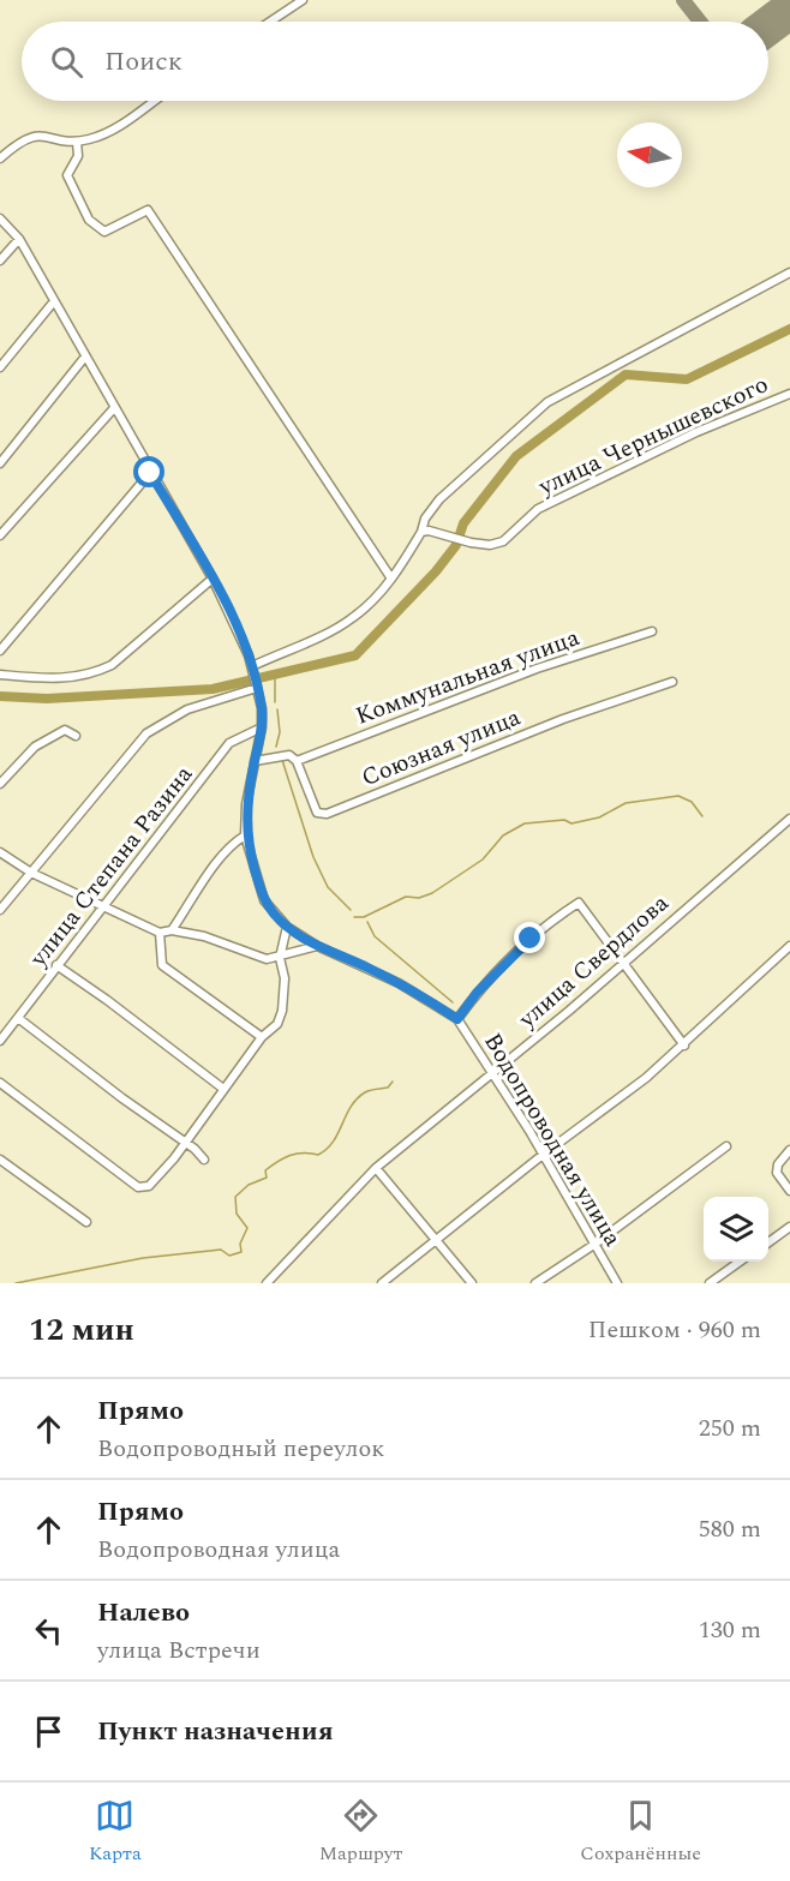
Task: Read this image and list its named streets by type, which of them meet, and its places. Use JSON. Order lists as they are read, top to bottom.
{
  "streets": {
    "street": [
      "улица Чернышевского",
      "Коммунальная улица",
      "Союзная улица",
      "улица Степана Разина",
      "улица Свердлова",
      "Водопроводная улица"
    ]
  },
  "crossings": [
    ["Коммунальная улица", "Союзная улица"],
    ["улица Степана Разина", "Водопроводная улица"],
    ["улица Свердлова", "Водопроводная улица"]
  ],
  "north": "left",
  "page": {
    "search": "Поиск",
    "heading": ["12 мин", "Пешком · 960 m"],
    "list": [
      ["Прямо", "Водопроводный переулок", "250 m"],
      ["Прямо", "Водопроводная улица", "580 m"],
      ["Налево", "улица Встречи", "130 m"],
      "Пункт назначения"
    ],
    "nav": ["Карта", "Маршрут", "Сохранённые"]
  }
}
